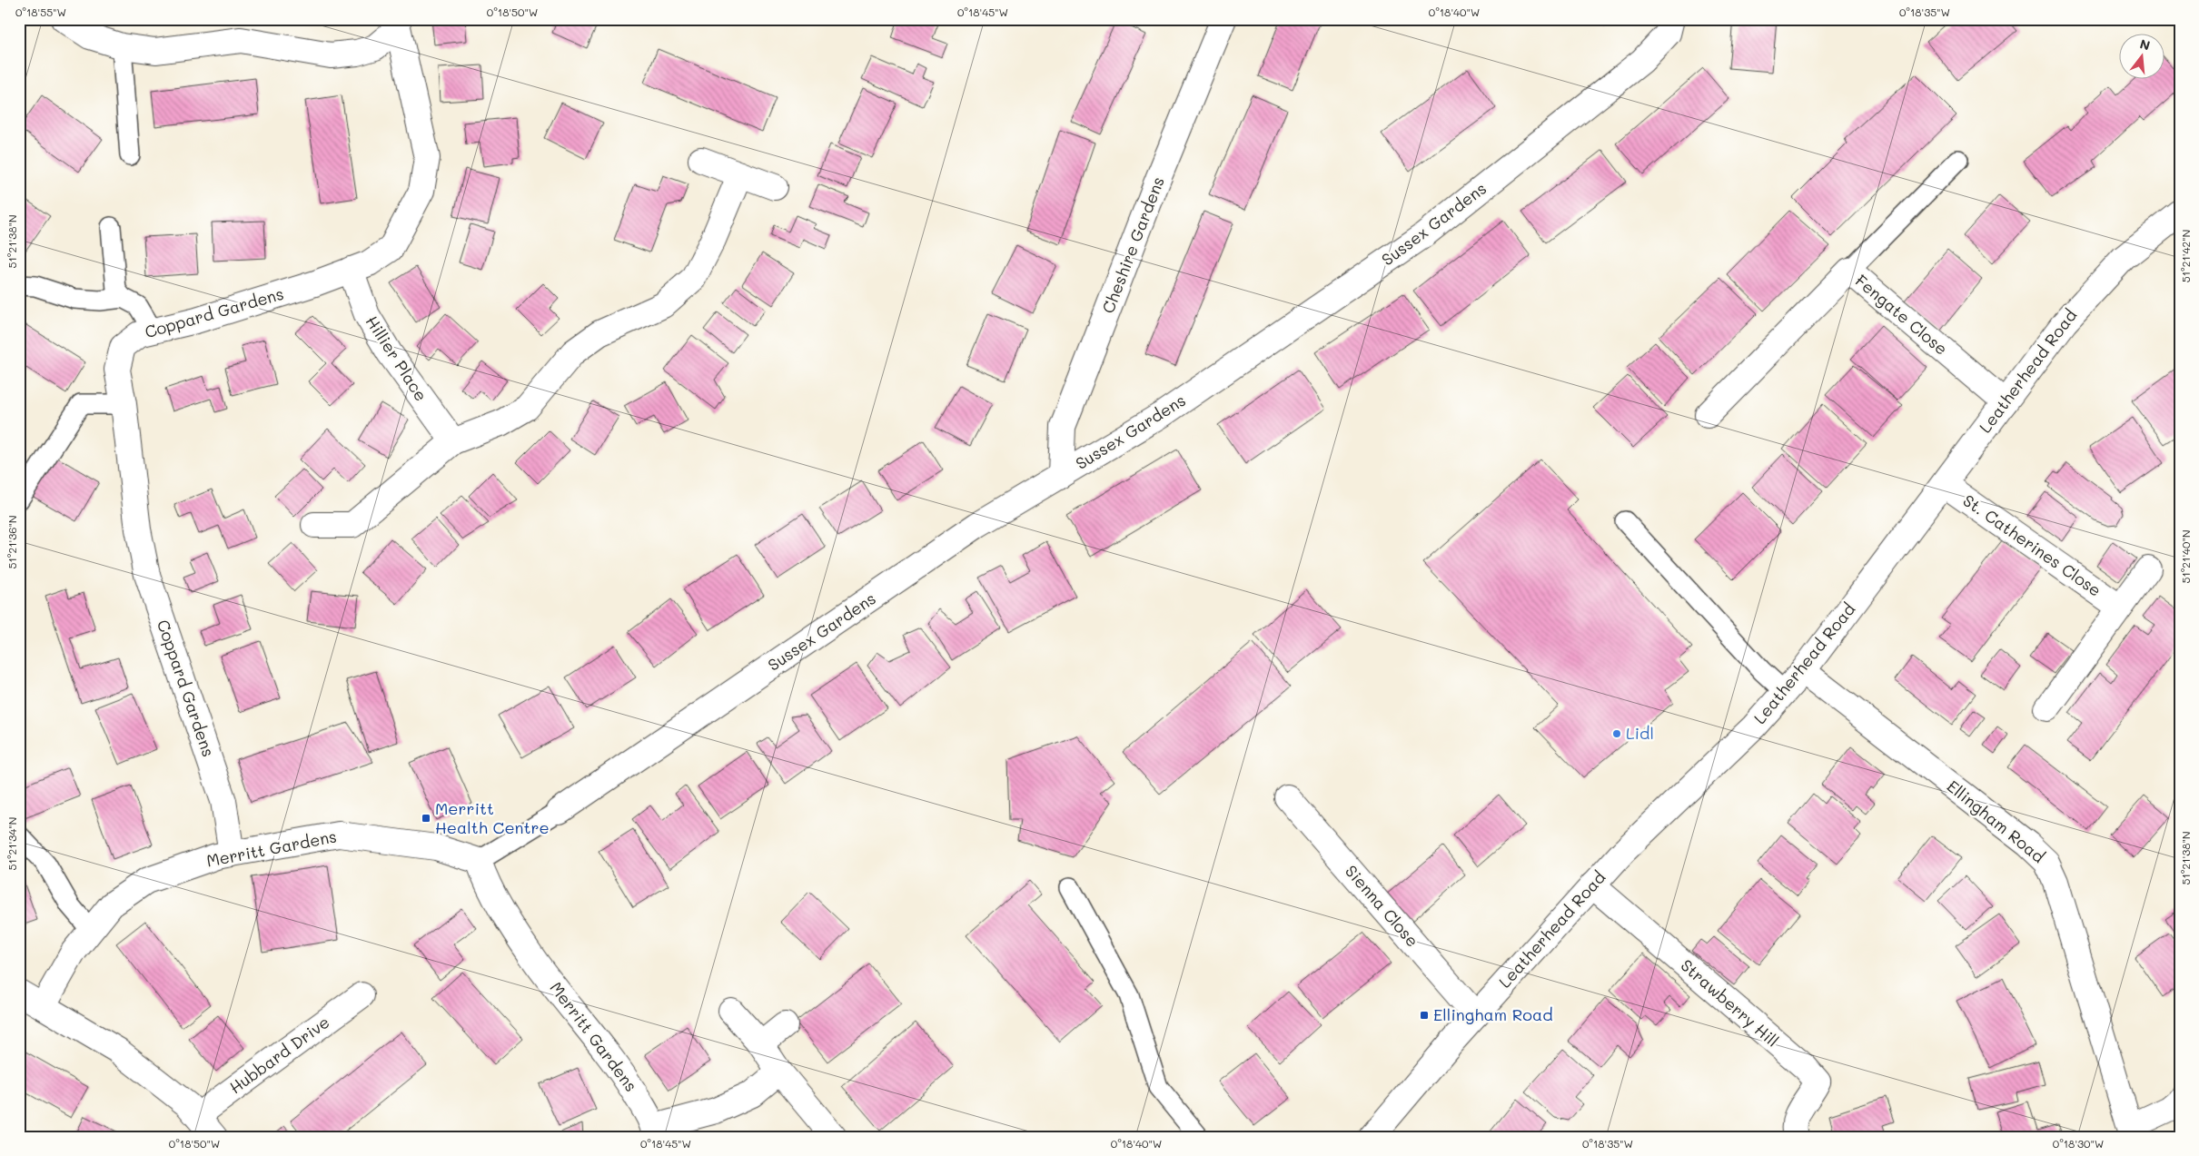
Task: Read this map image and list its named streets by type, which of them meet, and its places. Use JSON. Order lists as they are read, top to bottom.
{
  "streets": {
    "main road": [
      "Sussex Gardens",
      "Cheshire Gardens",
      "Coppard Gardens",
      "Fengate Close",
      "Hillier Place",
      "Leatherhead Road",
      "St. Catherines Close",
      "Ellingham Road",
      "Merritt Gardens",
      "Sienna Close",
      "Strawberry Hill",
      "Hubbard Drive"
    ]
  },
  "crossings": [
    ["Sussex Gardens", "Cheshire Gardens"],
    ["Coppard Gardens", "Hillier Place"],
    ["Coppard Gardens", "Merritt Gardens"],
    ["Fengate Close", "Leatherhead Road"],
    ["Leatherhead Road", "St. Catherines Close"],
    ["Leatherhead Road", "Ellingham Road"],
    ["Leatherhead Road", "Sienna Close"],
    ["Leatherhead Road", "Strawberry Hill"]
  ],
  "places": {
    "other": ["Lidl"],
    "transit": ["Merritt Health Centre", "Ellingham Road"]
  },
  "north": "top",
  "coordinates": [
    "0°18'55\"W",
    "0°18'50\"W",
    "0°18'45\"W",
    "0°18'40\"W",
    "0°18'35\"W",
    "51°21'38\"N",
    "51°21'42\"N",
    "51°21'36\"N",
    "51°21'40\"N",
    "51°21'34\"N",
    "0°18'30\"W"
  ]
}
